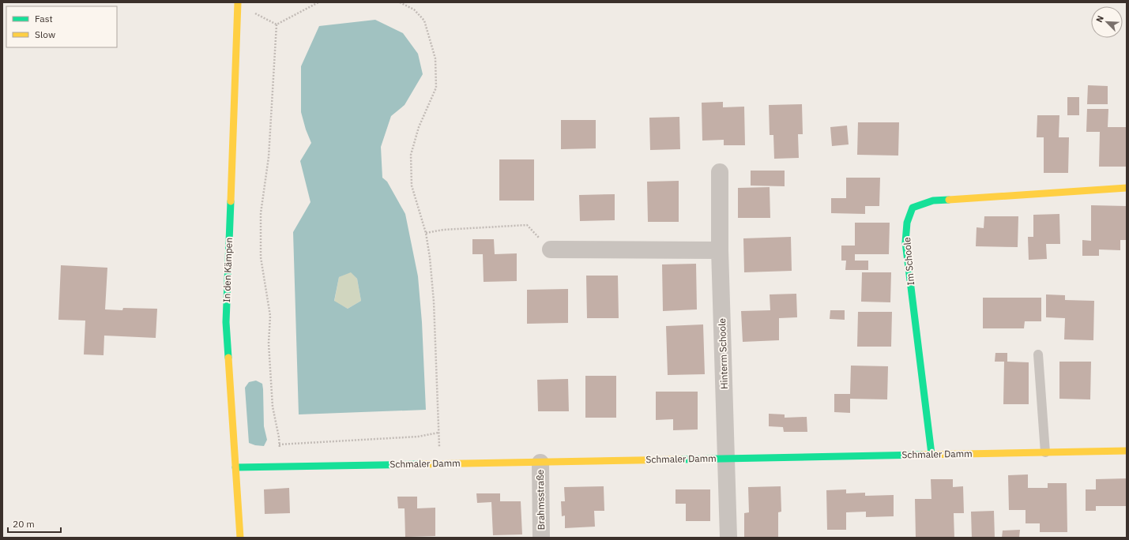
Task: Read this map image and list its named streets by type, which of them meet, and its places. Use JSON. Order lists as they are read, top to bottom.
{
  "streets": {
    "street": [
      "Im Schoole",
      "In den Kämpen",
      "Hinterm Schoole",
      "Schmaler Damm",
      "Brahmsstraße"
    ]
  },
  "crossings": [
    ["Im Schoole", "Schmaler Damm"],
    ["In den Kämpen", "Schmaler Damm"],
    ["Hinterm Schoole", "Schmaler Damm"],
    ["Schmaler Damm", "Brahmsstraße"]
  ],
  "legend": ["Fast", "Slow"],
  "scale_bar": "20 m",
  "north": "top left"
}
